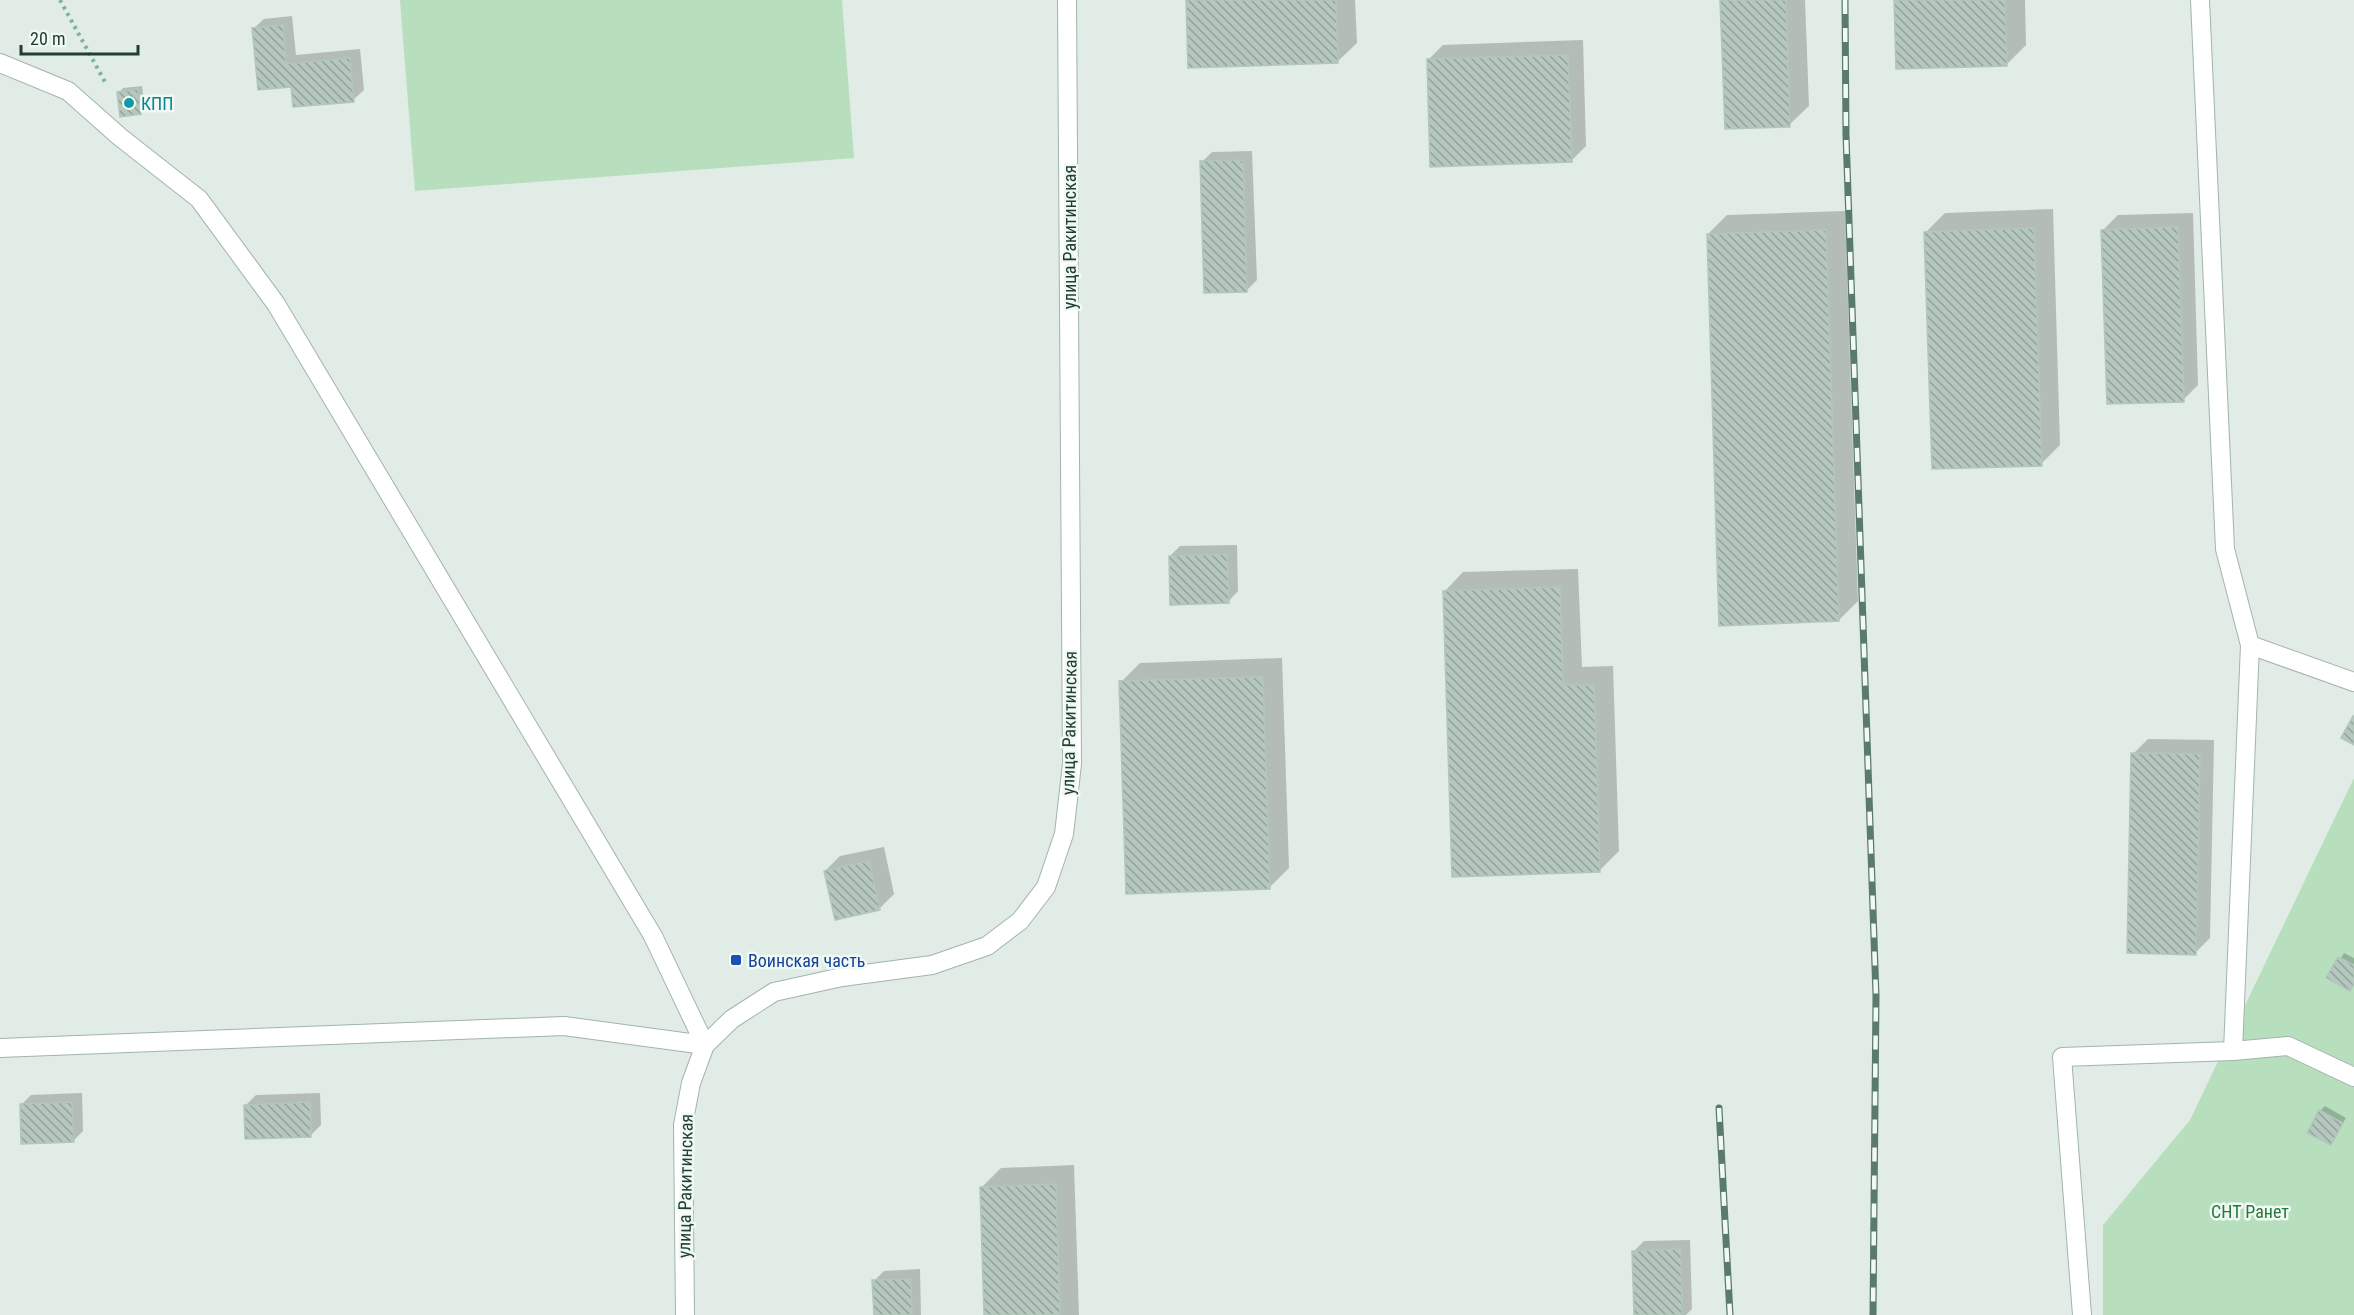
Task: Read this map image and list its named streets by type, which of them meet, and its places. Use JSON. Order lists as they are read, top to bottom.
{
  "streets": {
    "street": ["улица Ракитинская"]
  },
  "parks": ["СНТ Ранет"],
  "places": {
    "other": ["КПП"],
    "transit": ["Воинская часть"]
  },
  "scale_bar": "20 m"
}
